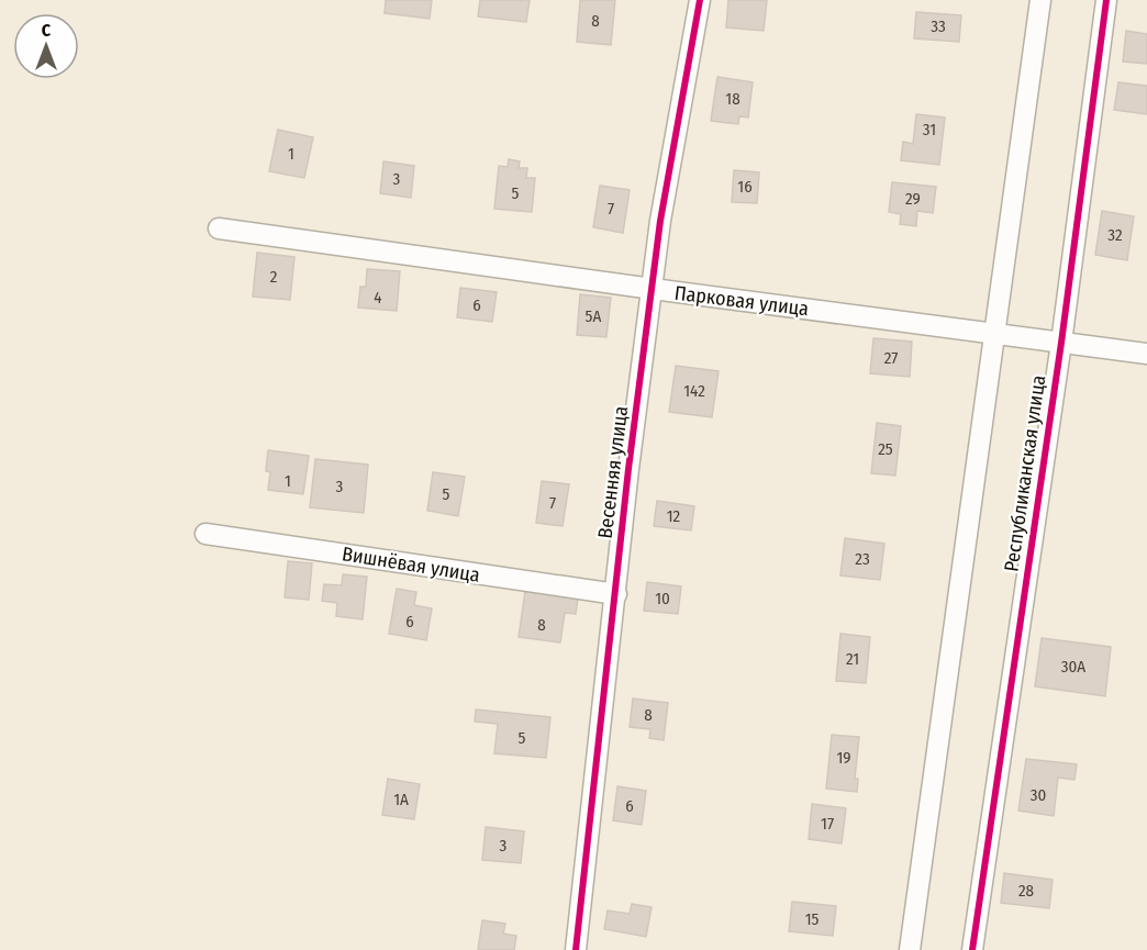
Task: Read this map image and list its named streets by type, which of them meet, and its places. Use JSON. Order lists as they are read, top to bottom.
{
  "streets": {
    "street": [
      "Парковая улица",
      "Весенняя улица",
      "Республиканская улица",
      "Вишнёвая улица"
    ]
  },
  "crossings": [
    ["Парковая улица", "Весенняя улица"],
    ["Парковая улица", "Республиканская улица"],
    ["Весенняя улица", "Вишнёвая улица"]
  ],
  "house_numbers": [
    "8",
    "33",
    "18",
    "31",
    "1",
    "3",
    "16",
    "5",
    "29",
    "7",
    "32",
    "2",
    "4",
    "6",
    "5А",
    "27",
    "142",
    "25",
    "1",
    "3",
    "5",
    "7",
    "12",
    "23",
    "10",
    "6",
    "8",
    "21",
    "30А",
    "8",
    "5",
    "19",
    "30",
    "1А",
    "6",
    "17",
    "3",
    "28",
    "15"
  ],
  "north": "top"
}
